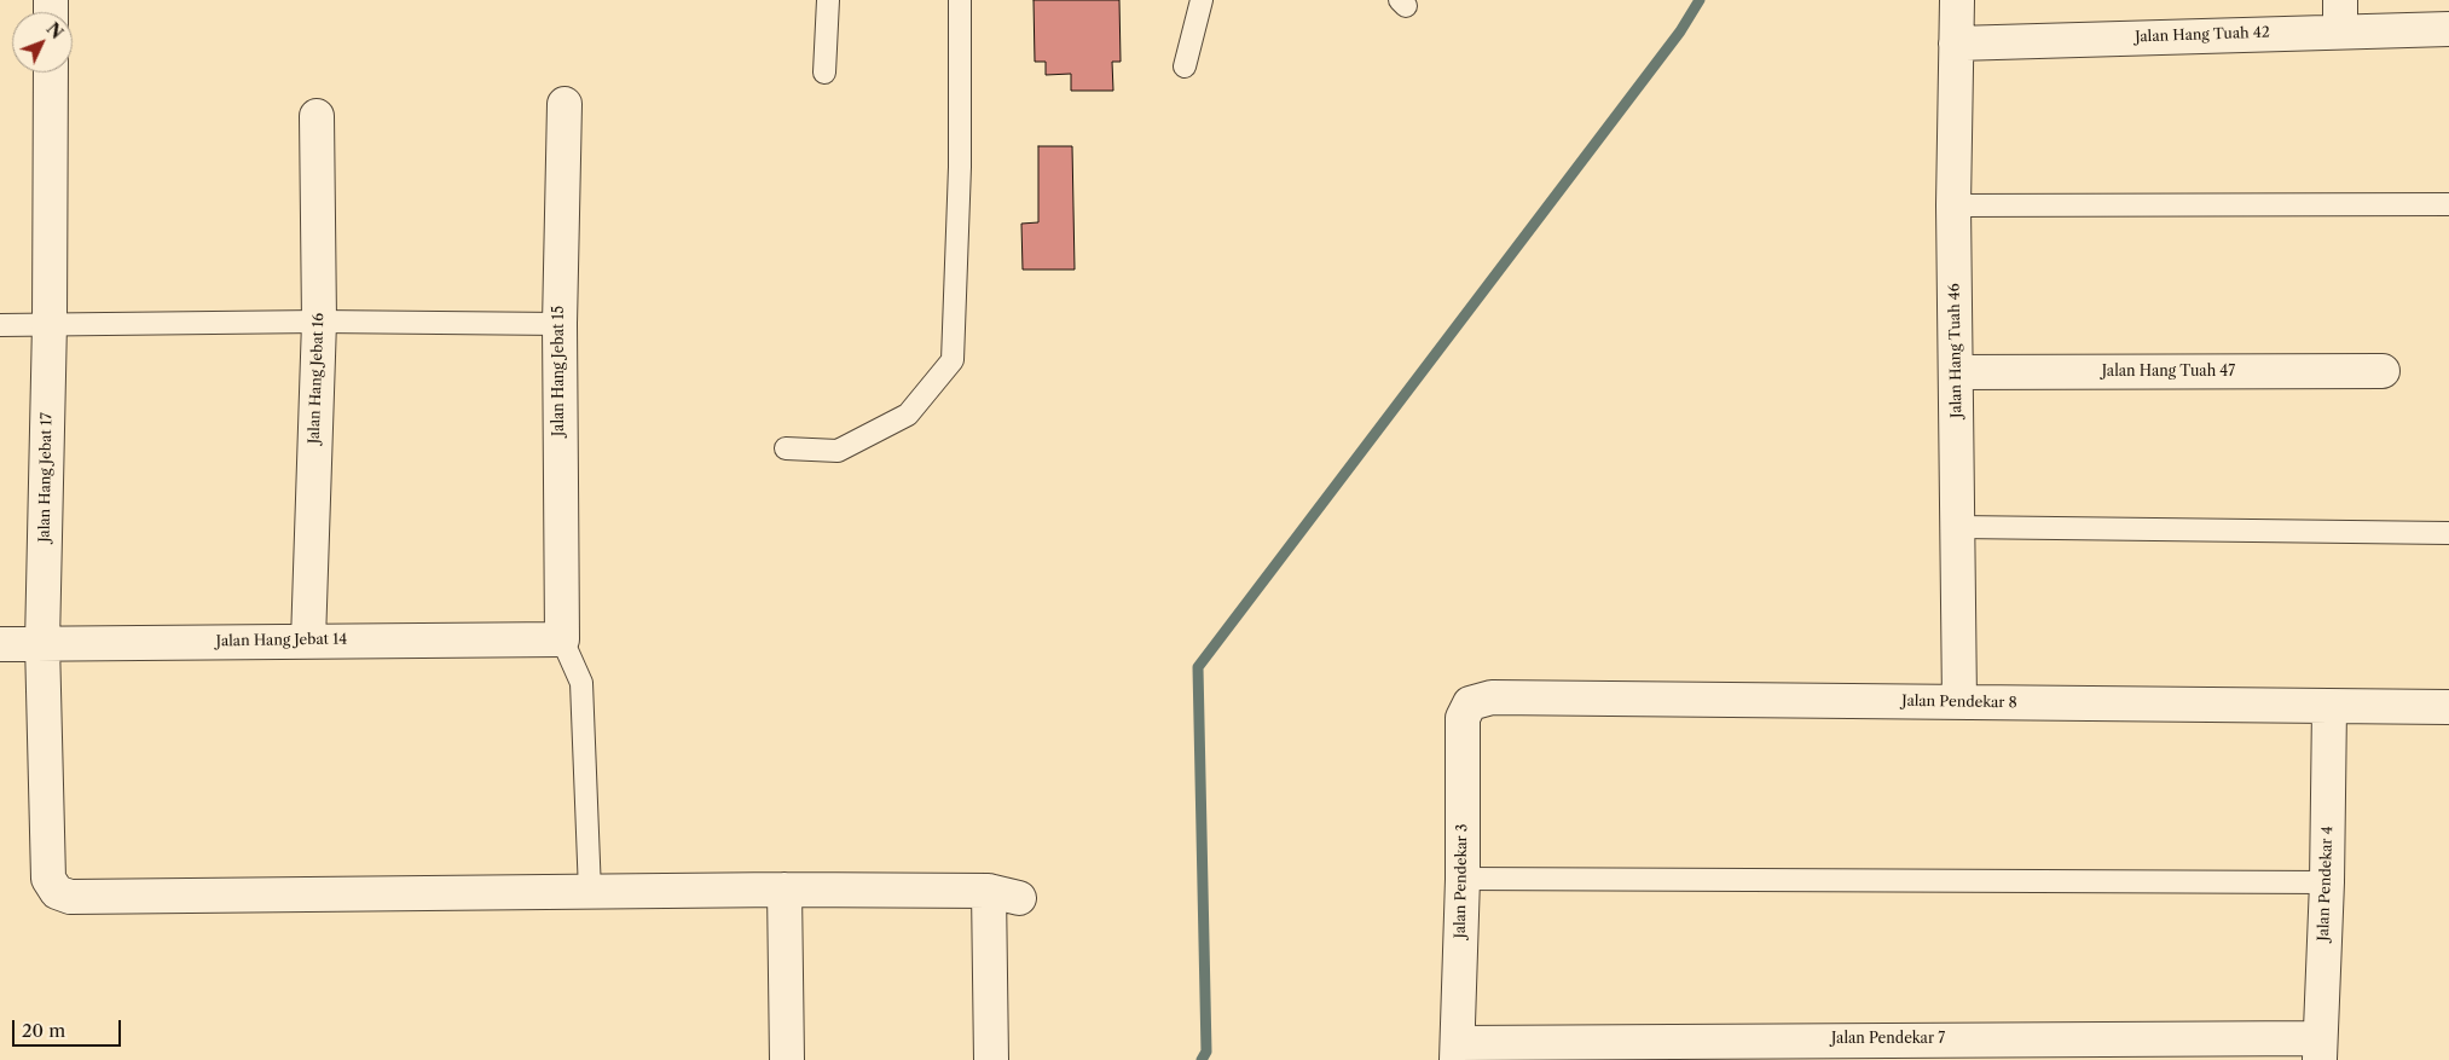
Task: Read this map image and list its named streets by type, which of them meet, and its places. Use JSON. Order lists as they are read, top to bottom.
{
  "streets": {
    "street": [
      "Jalan Hang Tuah 42",
      "Jalan Hang Tuah 46",
      "Jalan Hang Jebat 15",
      "Jalan Hang Tuah 47",
      "Jalan Hang Jebat 16",
      "Jalan Hang Jebat 17",
      "Jalan Hang Jebat 14",
      "Jalan Pendekar 8",
      "Jalan Pendekar 3",
      "Jalan Pendekar 4",
      "Jalan Pendekar 7"
    ]
  },
  "crossings": [
    ["Jalan Hang Tuah 42", "Jalan Hang Tuah 46"],
    ["Jalan Hang Tuah 46", "Jalan Hang Tuah 47"],
    ["Jalan Hang Tuah 46", "Jalan Pendekar 8"],
    ["Jalan Hang Jebat 15", "Jalan Hang Jebat 14"],
    ["Jalan Hang Jebat 16", "Jalan Hang Jebat 14"],
    ["Jalan Hang Jebat 17", "Jalan Hang Jebat 14"],
    ["Jalan Pendekar 8", "Jalan Pendekar 3"],
    ["Jalan Pendekar 8", "Jalan Pendekar 4"],
    ["Jalan Pendekar 3", "Jalan Pendekar 7"],
    ["Jalan Pendekar 4", "Jalan Pendekar 7"]
  ],
  "scale_bar": "20 m",
  "north": "top right"
}
